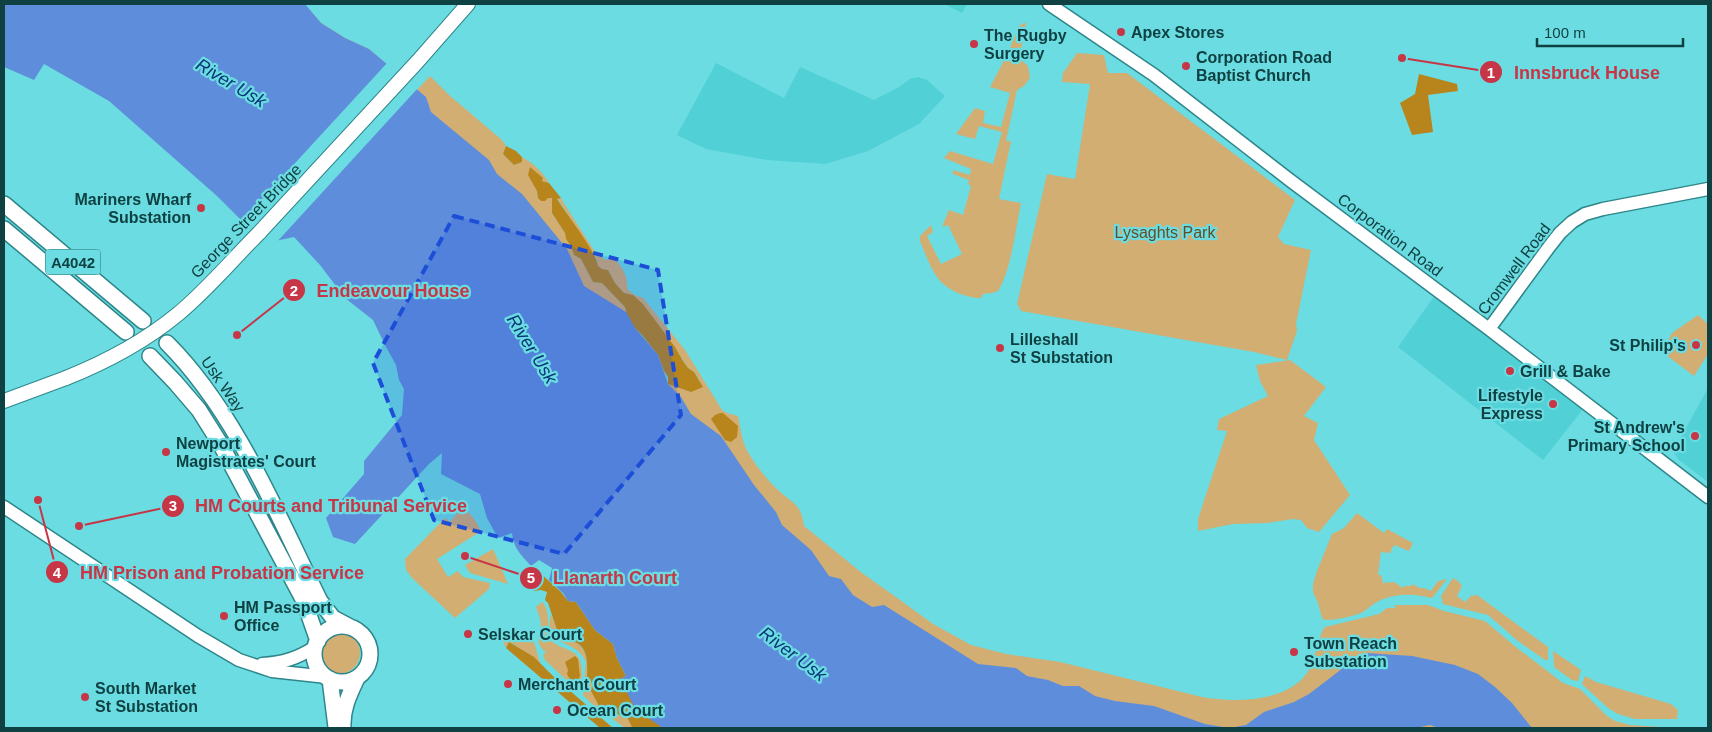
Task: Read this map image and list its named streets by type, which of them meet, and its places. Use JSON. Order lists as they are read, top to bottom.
{
  "streets": {
    "main road": ["George Street Bridge", "A4042", "Usk Way"],
    "street": ["Corporation Road", "Cromwell Road"]
  },
  "crossings": [
    ["Corporation Road", "Cromwell Road"]
  ],
  "water": ["River Usk"],
  "parks": ["Lysaghts Park"],
  "places": [
    "Apex Stores",
    "The Rugby Surgery",
    "Innsbruck House",
    "Corporation Road Baptist Church",
    "Mariners Wharf Substation",
    "Endeavour House",
    "St Philip's",
    "Lilleshall St Substation",
    "Grill & Bake",
    "Lifestyle Express",
    "St Andrew's Primary School",
    "Newport Magistrates' Court",
    "HM Prison and Probation Service",
    "HM Courts and Tribunal Service",
    "Llanarth Court",
    "HM Passport Office",
    "Selskar Court",
    "Town Reach Substation",
    "Merchant Court",
    "South Market St Substation",
    "Ocean Court"
  ],
  "scale_bar": "100 m"
}
